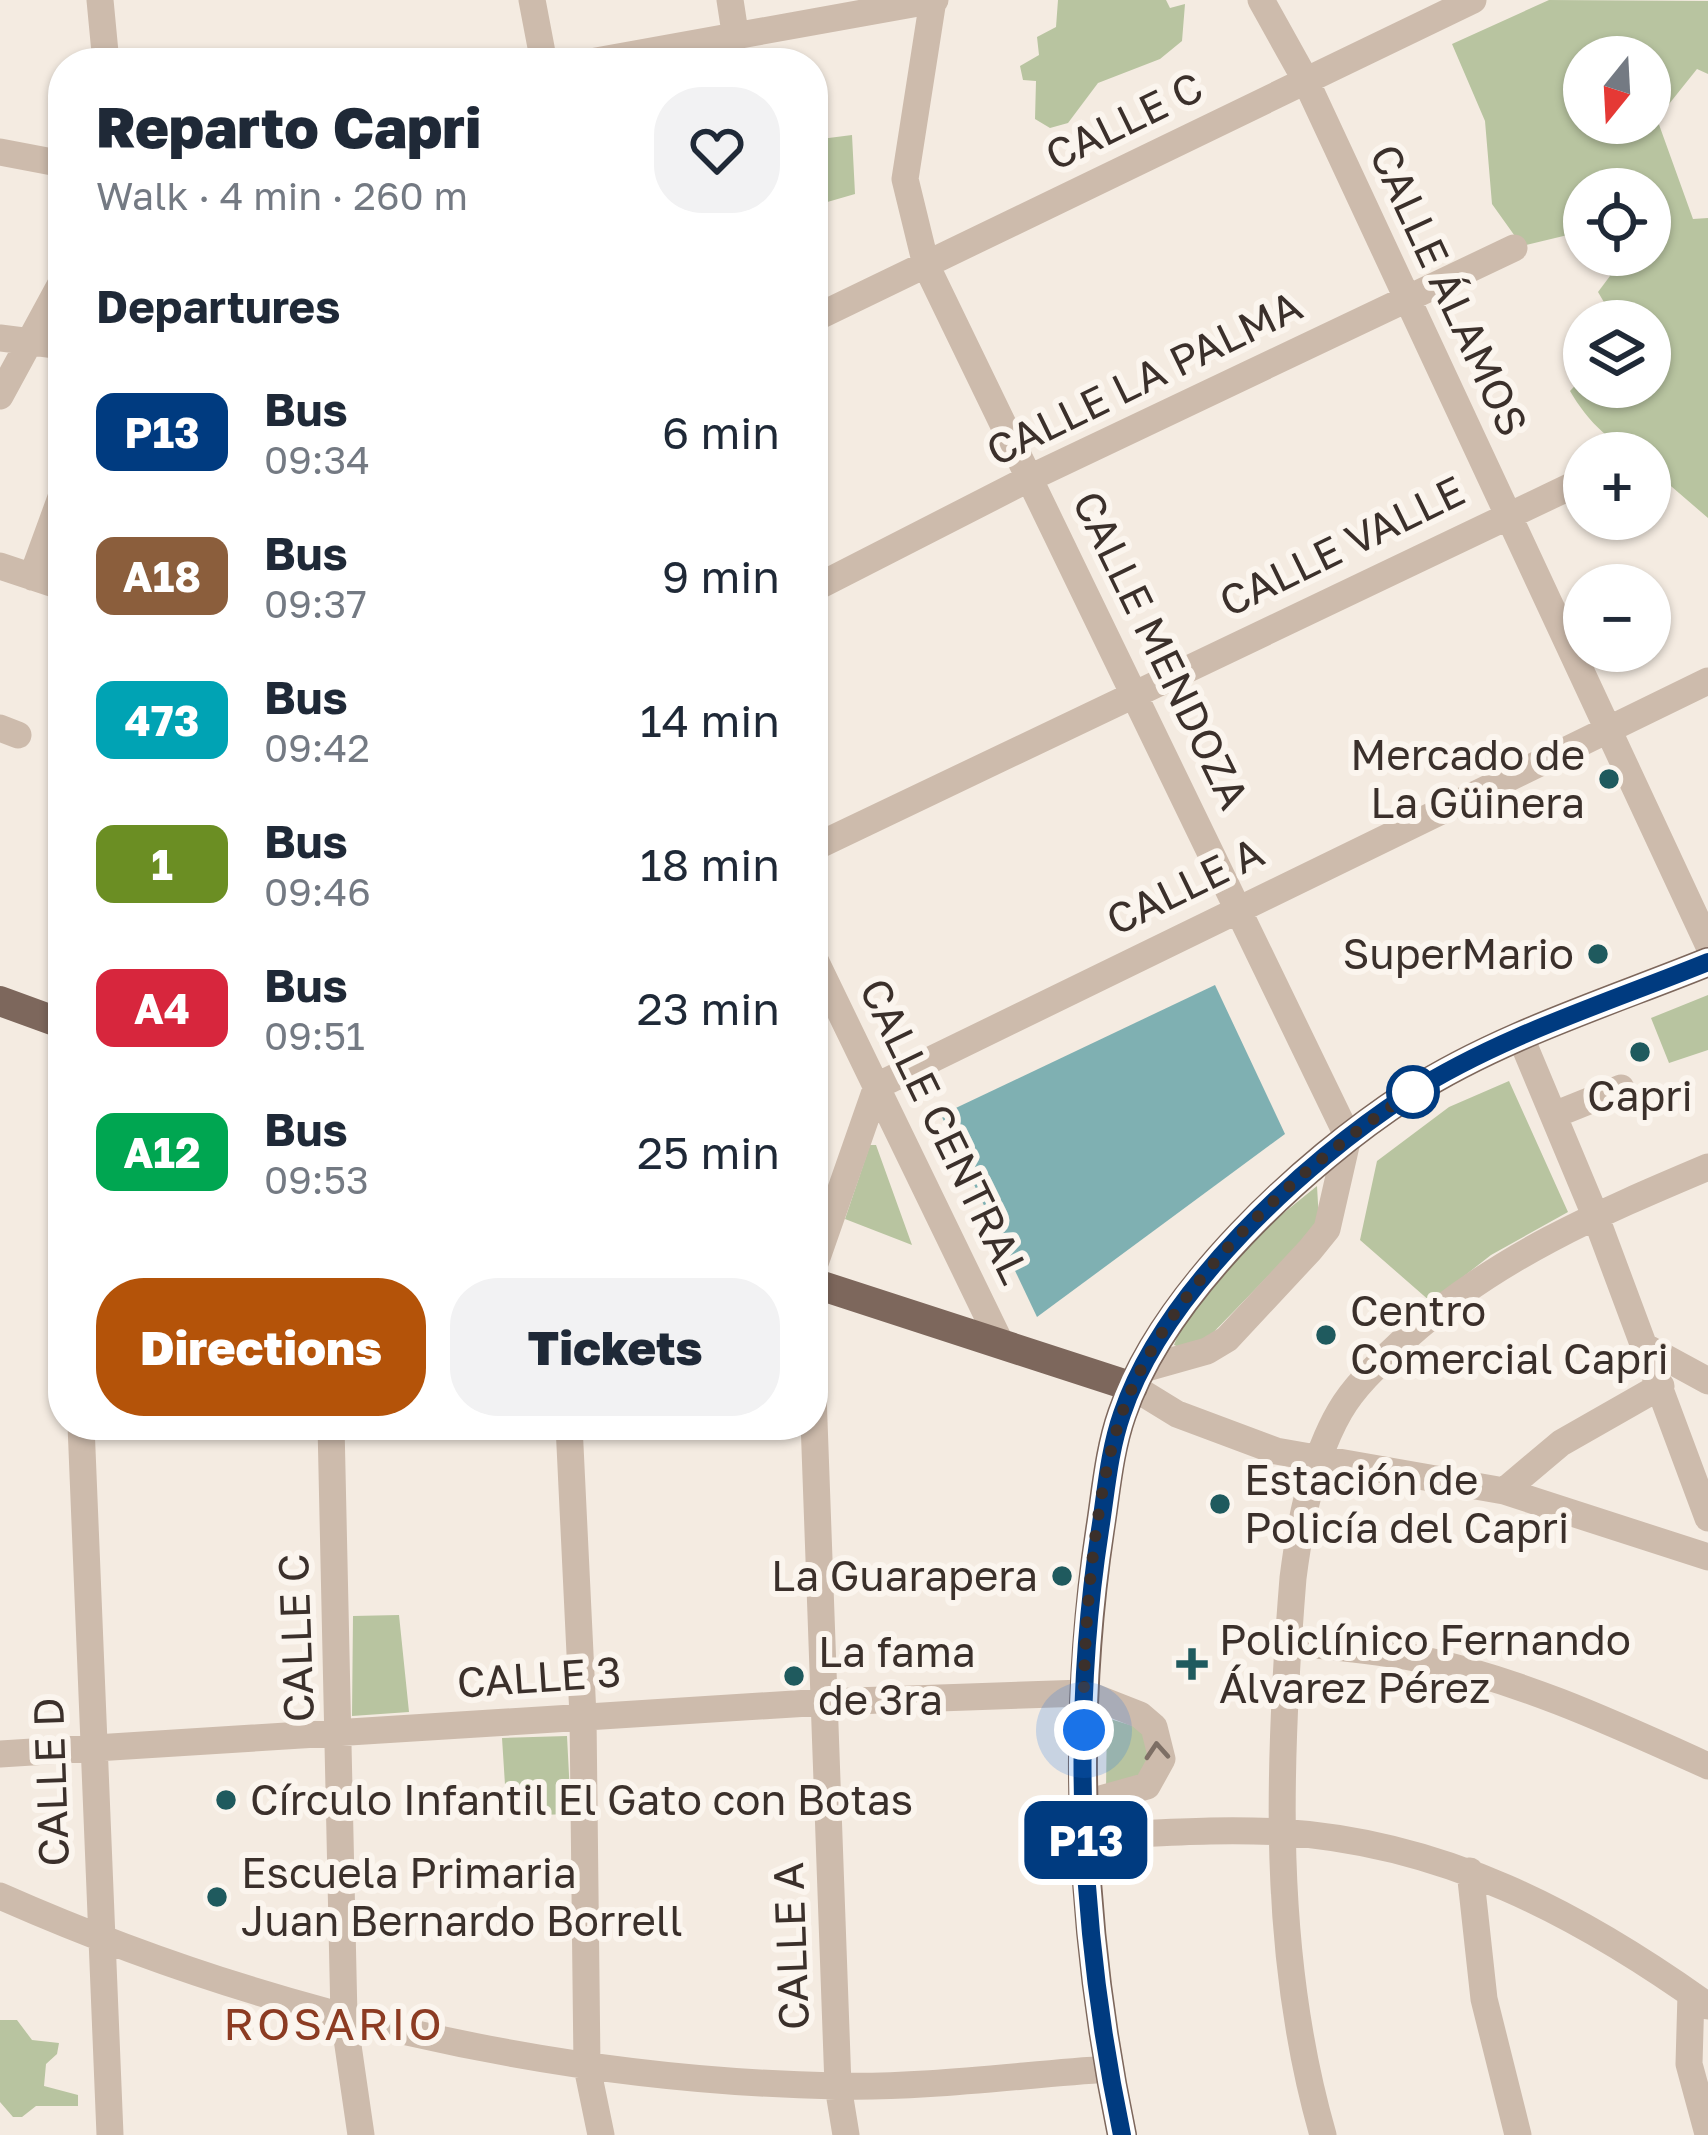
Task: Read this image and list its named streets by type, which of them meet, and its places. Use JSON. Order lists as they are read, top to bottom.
{
  "streets": {
    "street": [
      "CALLE C",
      "CALLE ÁLAMOS",
      "CALLE LA PALMA",
      "CALLE VALLE",
      "CALLE MENDOZA",
      "CALLE A",
      "CALLE CENTRAL",
      "CALLE 3",
      "CALLE D"
    ]
  },
  "crossings": [
    ["CALLE C", "CALLE ÁLAMOS"],
    ["CALLE C", "CALLE MENDOZA"],
    ["CALLE C", "CALLE 3"],
    ["CALLE ÁLAMOS", "CALLE LA PALMA"],
    ["CALLE ÁLAMOS", "CALLE VALLE"],
    ["CALLE ÁLAMOS", "CALLE A"],
    ["CALLE LA PALMA", "CALLE MENDOZA"],
    ["CALLE VALLE", "CALLE MENDOZA"],
    ["CALLE MENDOZA", "CALLE A"],
    ["CALLE A", "CALLE CENTRAL"],
    ["CALLE A", "CALLE 3"],
    ["CALLE 3", "CALLE D"]
  ],
  "districts": ["ROSARIO"],
  "places": {
    "other": [
      "Mercado de La Güinera",
      "SuperMario",
      "Capri",
      "Centro Comercial Capri",
      "Estación de Policía del Capri",
      "La Guarapera",
      "La fama de 3ra",
      "Círculo Infantil El Gato con Botas",
      "Escuela Primaria Juan Bernardo Borrell"
    ],
    "health": ["Policlínico Fernando Álvarez Pérez"]
  },
  "lines": ["bus line P13"],
  "north": "bottom",
  "page": {
    "on_map": "P13",
    "map_buttons": ["+", "−"],
    "heading": [
      ["Reparto Capri", "Walk · 4 min · 260 m"],
      "Departures"
    ],
    "list": [
      {
        "mark": "P13",
        "name": "Bus",
        "note": "09:34",
        "value": "6 min"
      },
      {
        "mark": "A18",
        "name": "Bus",
        "note": "09:37",
        "value": "9 min"
      },
      {
        "mark": "473",
        "name": "Bus",
        "note": "09:42",
        "value": "14 min"
      },
      {
        "mark": "1",
        "name": "Bus",
        "note": "09:46",
        "value": "18 min"
      },
      {
        "mark": "A4",
        "name": "Bus",
        "note": "09:51",
        "value": "23 min"
      },
      {
        "mark": "A12",
        "name": "Bus",
        "note": "09:53",
        "value": "25 min"
      }
    ],
    "buttons": ["Directions", "Tickets"]
  }
}
